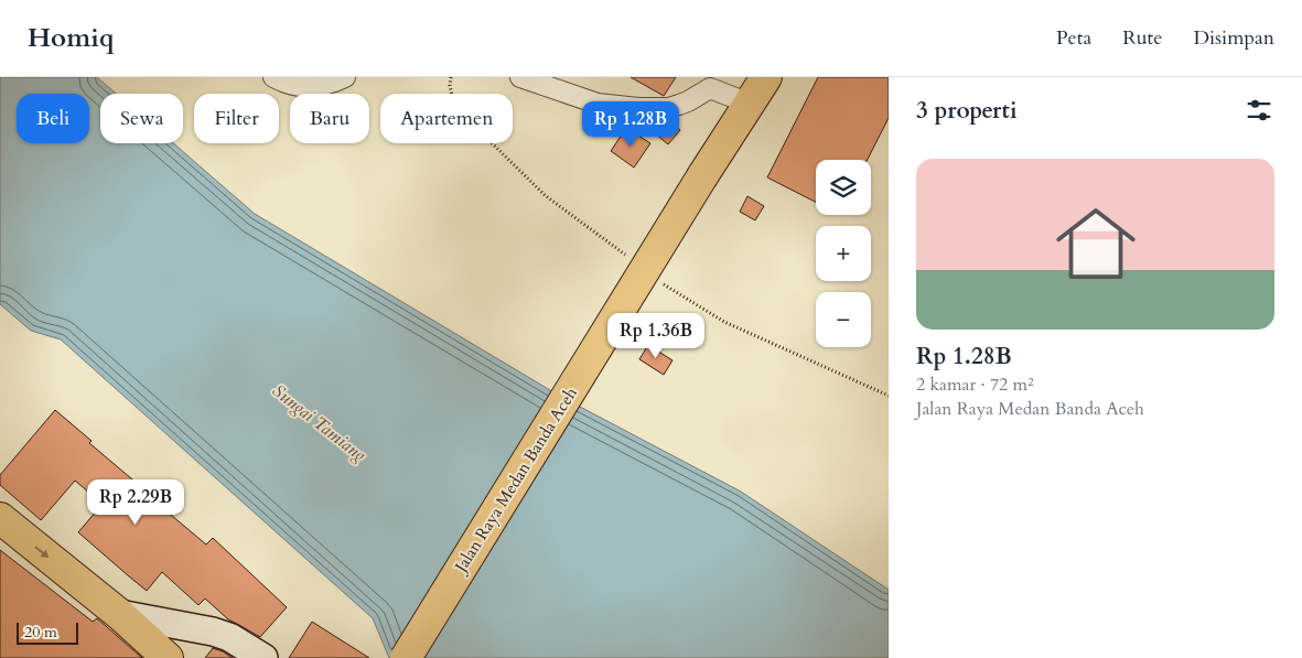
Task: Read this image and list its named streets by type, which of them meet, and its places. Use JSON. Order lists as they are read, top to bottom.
{
  "streets": {
    "highway": ["Jalan Raya Medan Banda Aceh"]
  },
  "water": ["Sungai Tamiang"],
  "scale_bar": "20 m",
  "page": {
    "header": "Homiq",
    "nav": ["Peta", "Rute", "Disimpan"],
    "heading": "3 properti",
    "chip": [
      "Beli",
      "Sewa",
      "Filter",
      "Baru",
      "Apartemen"
    ],
    "price": ["Rp 1.28B", "Rp 1.36B", "Rp 2.29B"],
    "list": [
      {
        "name": "Rp 1.28B",
        "note": "2 kamar · 72 m² · Jalan Raya Medan Banda Aceh"
      }
    ],
    "map_buttons": ["+", "−"],
    "scale": "20 m"
  }
}
